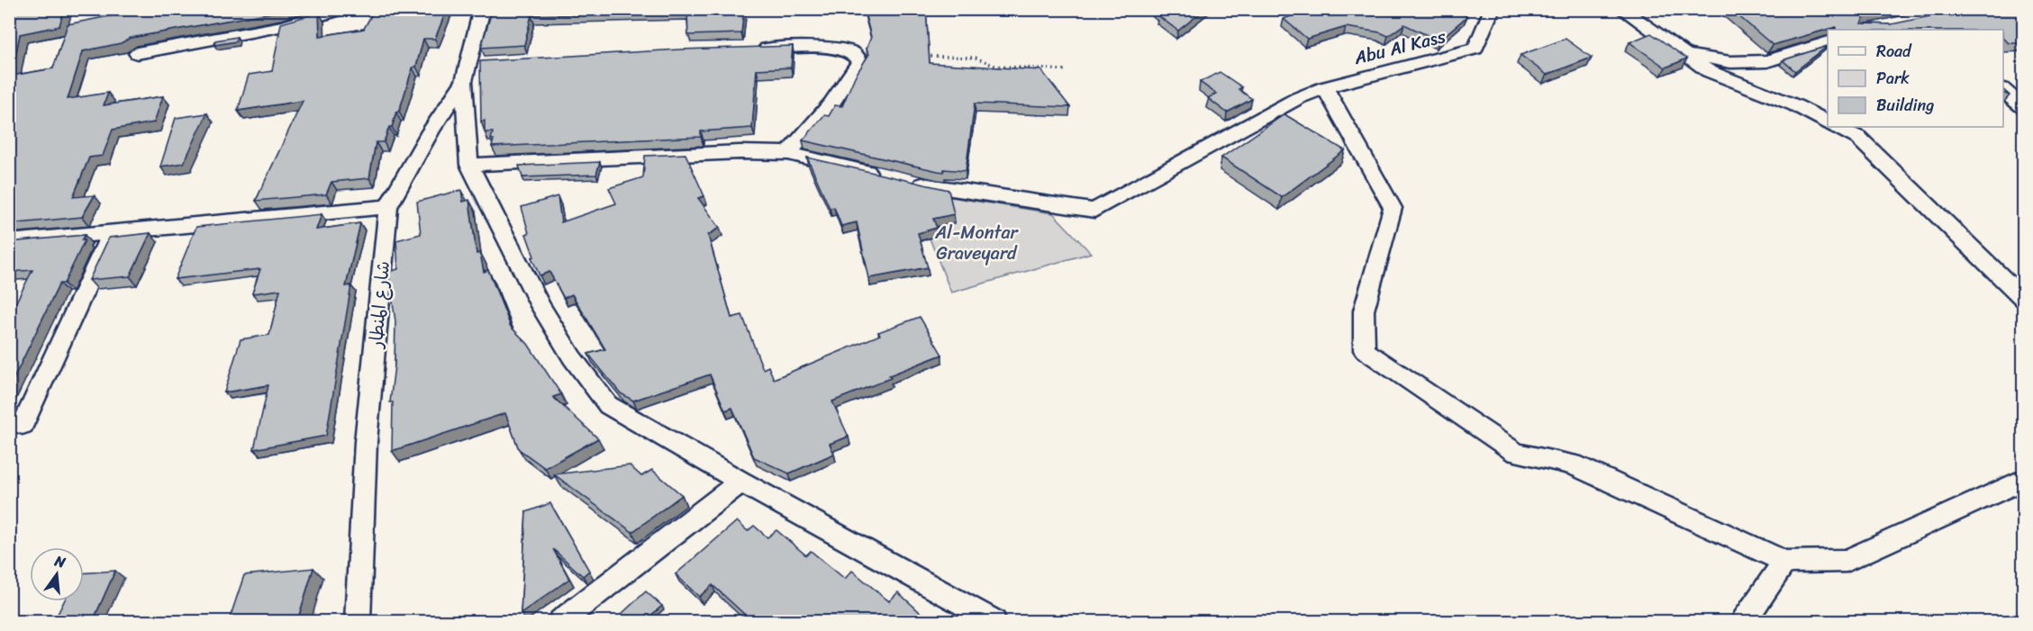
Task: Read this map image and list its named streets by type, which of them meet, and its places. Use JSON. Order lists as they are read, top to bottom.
{
  "streets": {
    "street": ["Abu Al Kass", "شارع المنطار"]
  },
  "parks": ["Al-Montar Graveyard"],
  "legend": ["Road", "Park", "Building"],
  "north": "top"
}
